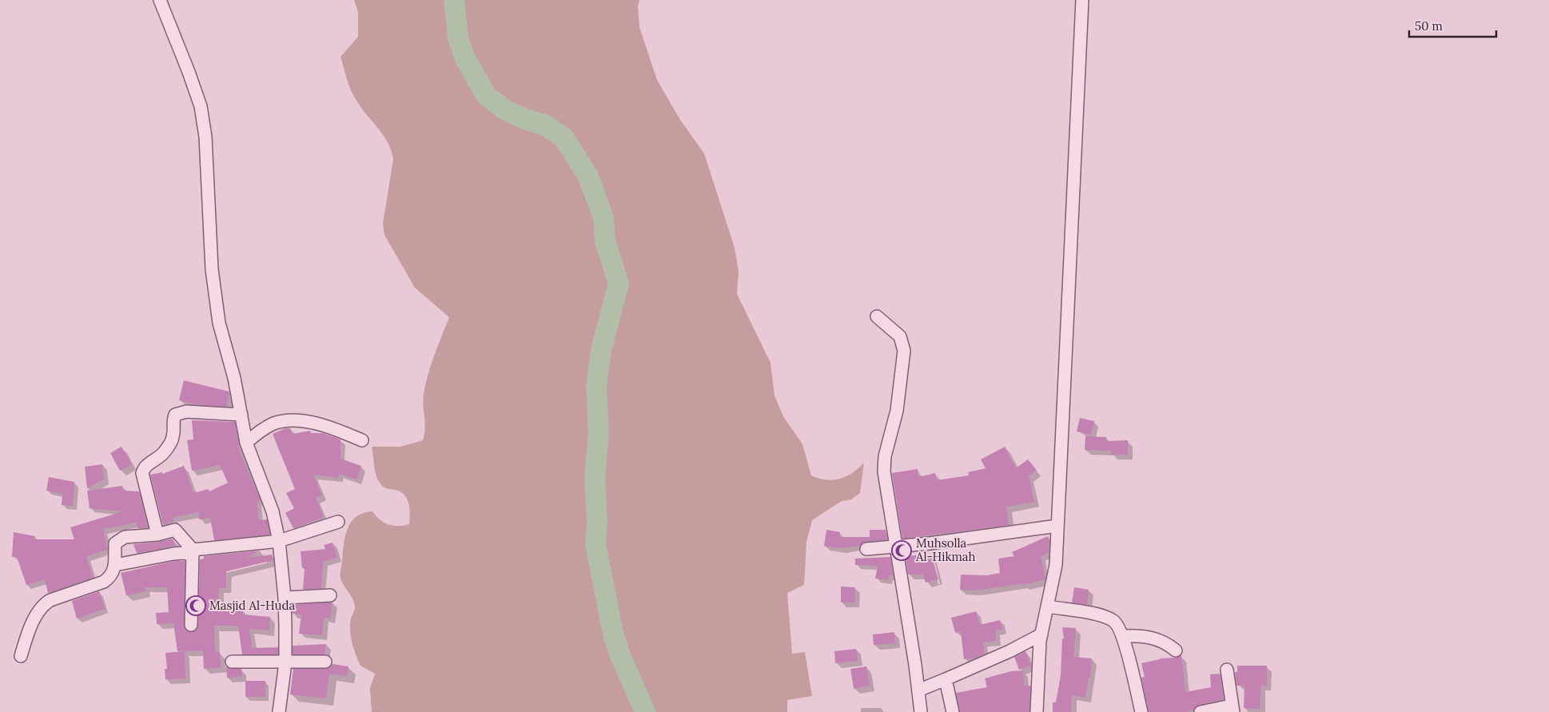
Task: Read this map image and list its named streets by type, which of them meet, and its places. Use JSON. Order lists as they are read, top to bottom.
{
  "places": {
    "mosque": ["Muhsolla Al-Hikmah", "Masjid Al-Huda"]
  },
  "scale_bar": "50 m"
}
